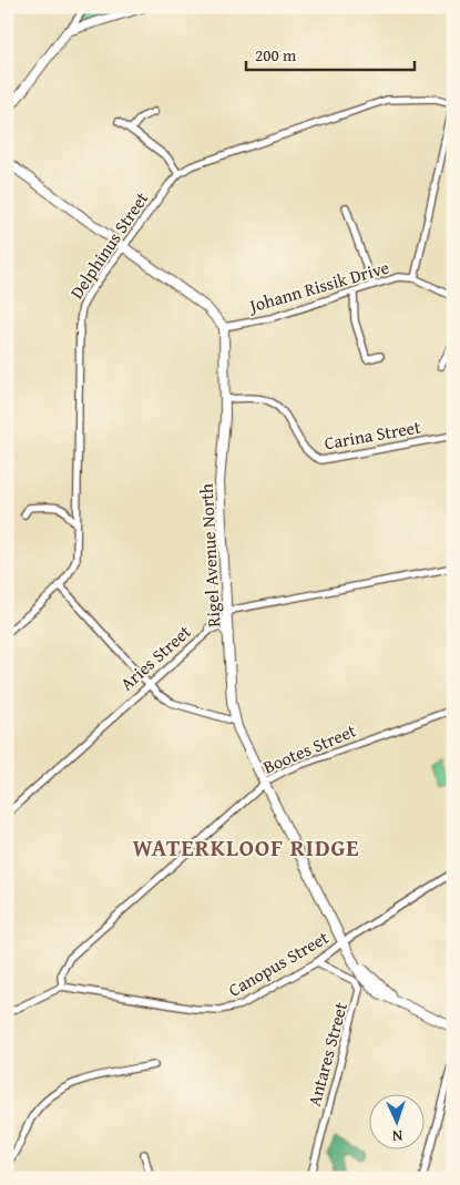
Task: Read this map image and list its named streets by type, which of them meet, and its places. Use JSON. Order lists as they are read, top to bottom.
{
  "streets": {
    "main road": ["Rigel Avenue North"],
    "street": [
      "Delphinus Street",
      "Johann Rissik Drive",
      "Carina Street",
      "Aries Street",
      "Bootes Street",
      "Canopus Street",
      "Antares Street"
    ]
  },
  "crossings": [
    ["Johann Rissik Drive", "Rigel Avenue North"],
    ["Carina Street", "Rigel Avenue North"],
    ["Rigel Avenue North", "Aries Street"],
    ["Rigel Avenue North", "Bootes Street"],
    ["Rigel Avenue North", "Canopus Street"],
    ["Bootes Street", "Canopus Street"],
    ["Canopus Street", "Antares Street"]
  ],
  "districts": ["WATERKLOOF RIDGE"],
  "scale_bar": "200 m",
  "north": "bottom"
}
